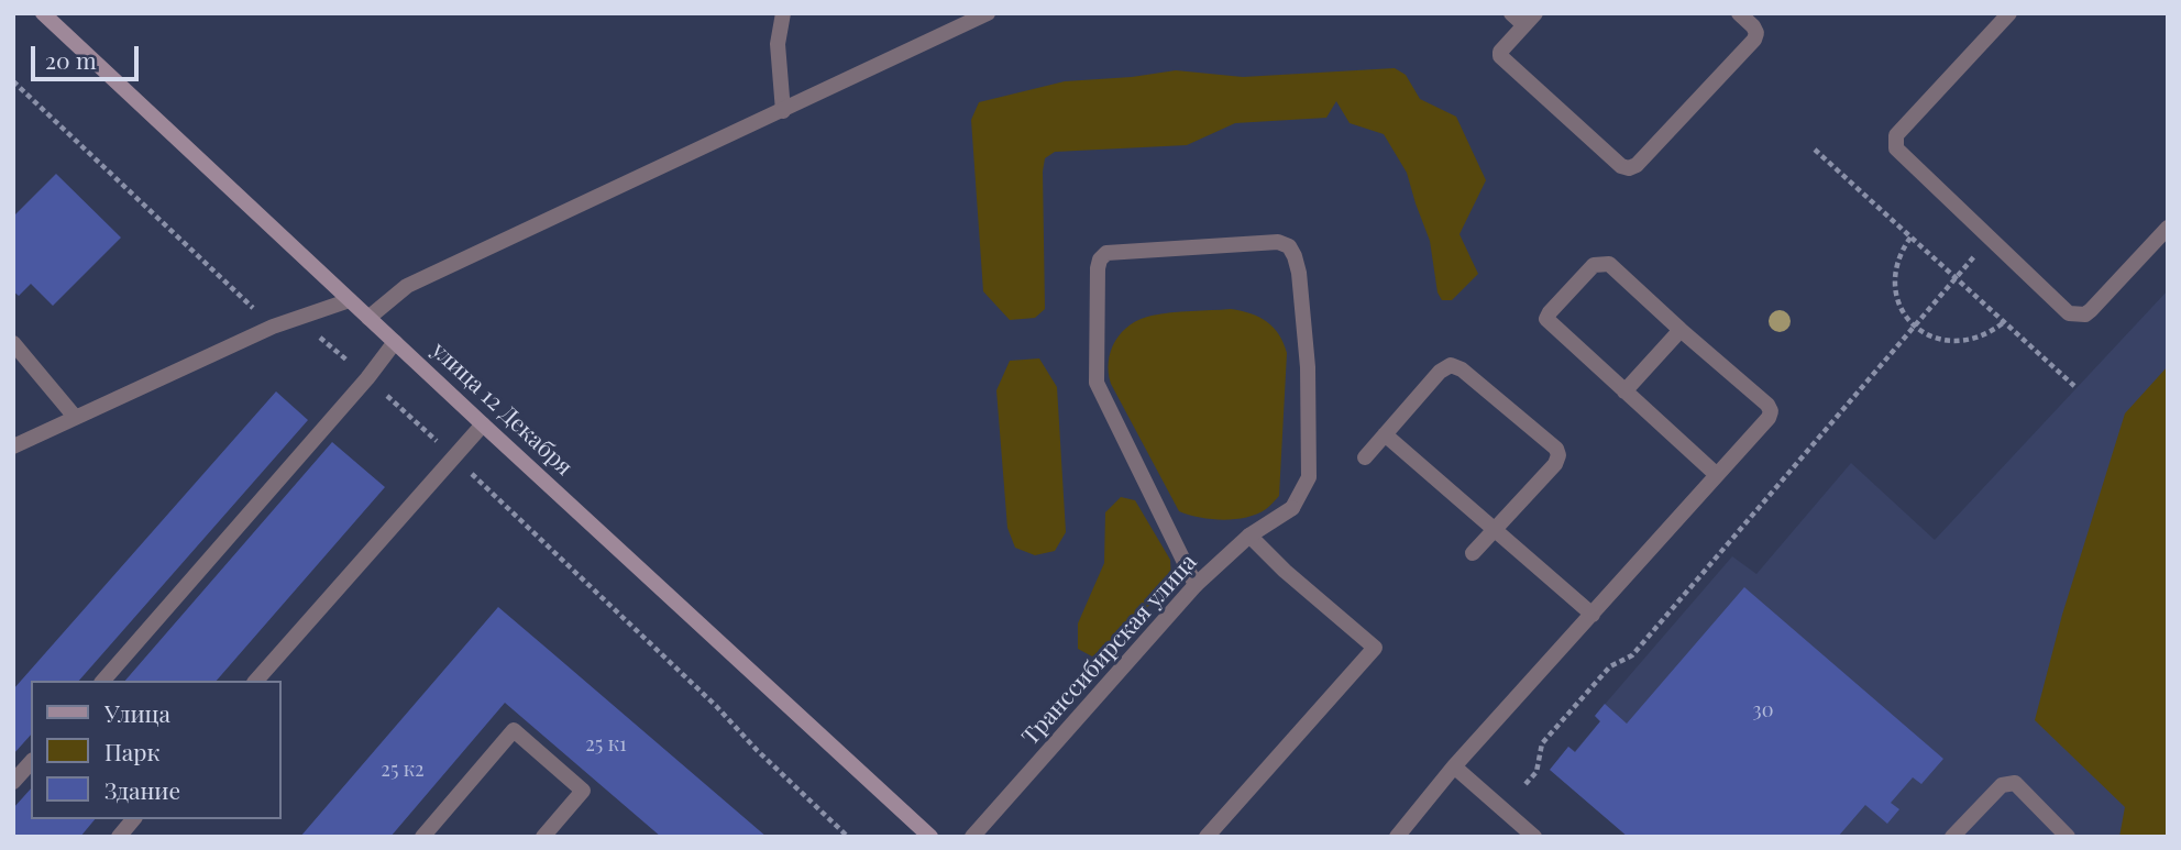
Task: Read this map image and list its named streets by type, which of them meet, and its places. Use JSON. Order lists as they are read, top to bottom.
{
  "streets": {
    "main road": ["улица 12 Декабря"],
    "street": ["Транссибирская улица"]
  },
  "house_numbers": ["30", "25 к1", "25 к2"],
  "legend": ["Улица", "Парк", "Здание"],
  "scale_bar": "20 m"
}
